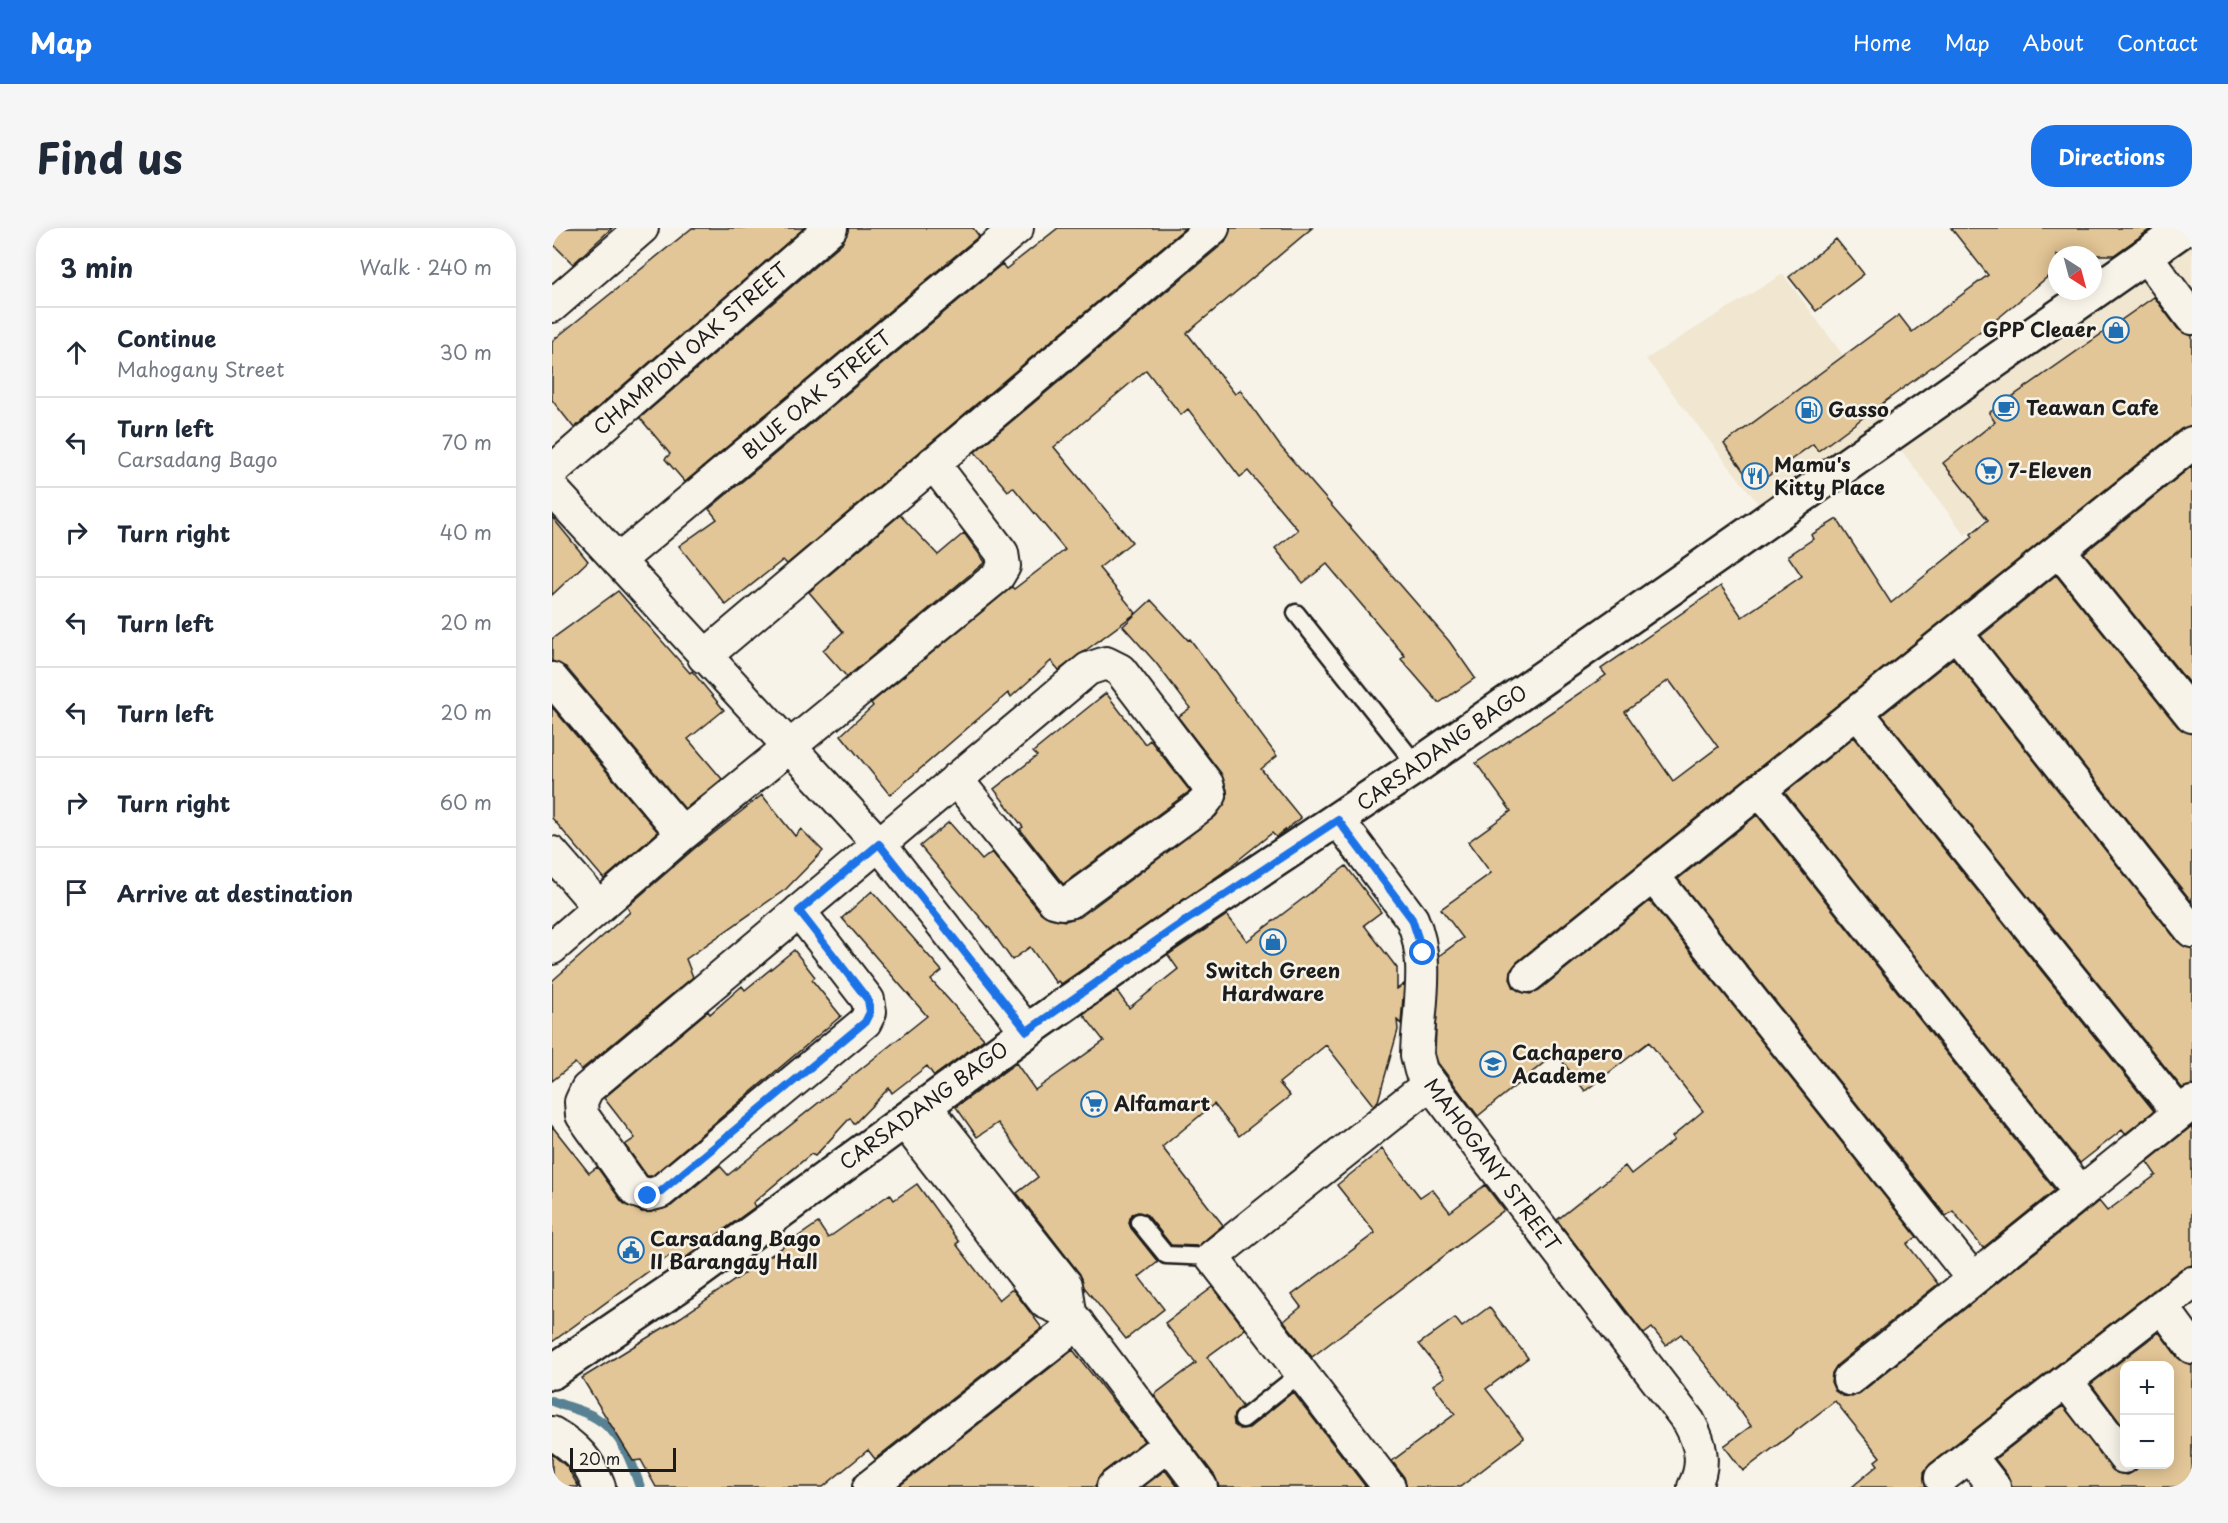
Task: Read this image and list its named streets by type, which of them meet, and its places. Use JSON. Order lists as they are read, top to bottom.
{
  "streets": {
    "street": [
      "CHAMPION OAK STREET",
      "BLUE OAK STREET",
      "CARSADANG BAGO",
      "MAHOGANY STREET"
    ]
  },
  "crossings": [
    ["CARSADANG BAGO", "MAHOGANY STREET"]
  ],
  "places": {
    "shop": ["GPP Cleaer", "Switch Green Hardware"],
    "cafe": ["Teawan Cafe"],
    "fuel station": ["Gasso"],
    "supermarket": ["7-Eleven", "Alfamart"],
    "restaurant": ["Mamu's Kitty Place"],
    "school or university": ["Cachapero Academe"],
    "public building": ["Carsadang Bago II Barangay Hall"]
  },
  "scale_bar": "20 m",
  "north": "bottom right",
  "page": {
    "header": "Map",
    "nav": [
      "Home",
      "Map",
      "About",
      "Contact"
    ],
    "title": "Find us",
    "buttons": "Directions",
    "heading": ["3 min", "Walk · 240 m"],
    "list": [
      ["Continue", "Mahogany Street", "30 m"],
      ["Turn left", "Carsadang Bago", "70 m"],
      ["Turn right", "40 m"],
      ["Turn left", "20 m"],
      ["Turn left", "20 m"],
      ["Turn right", "60 m"],
      "Arrive at destination"
    ],
    "map_buttons": ["+", "−"],
    "scale": "20 m"
  }
}
